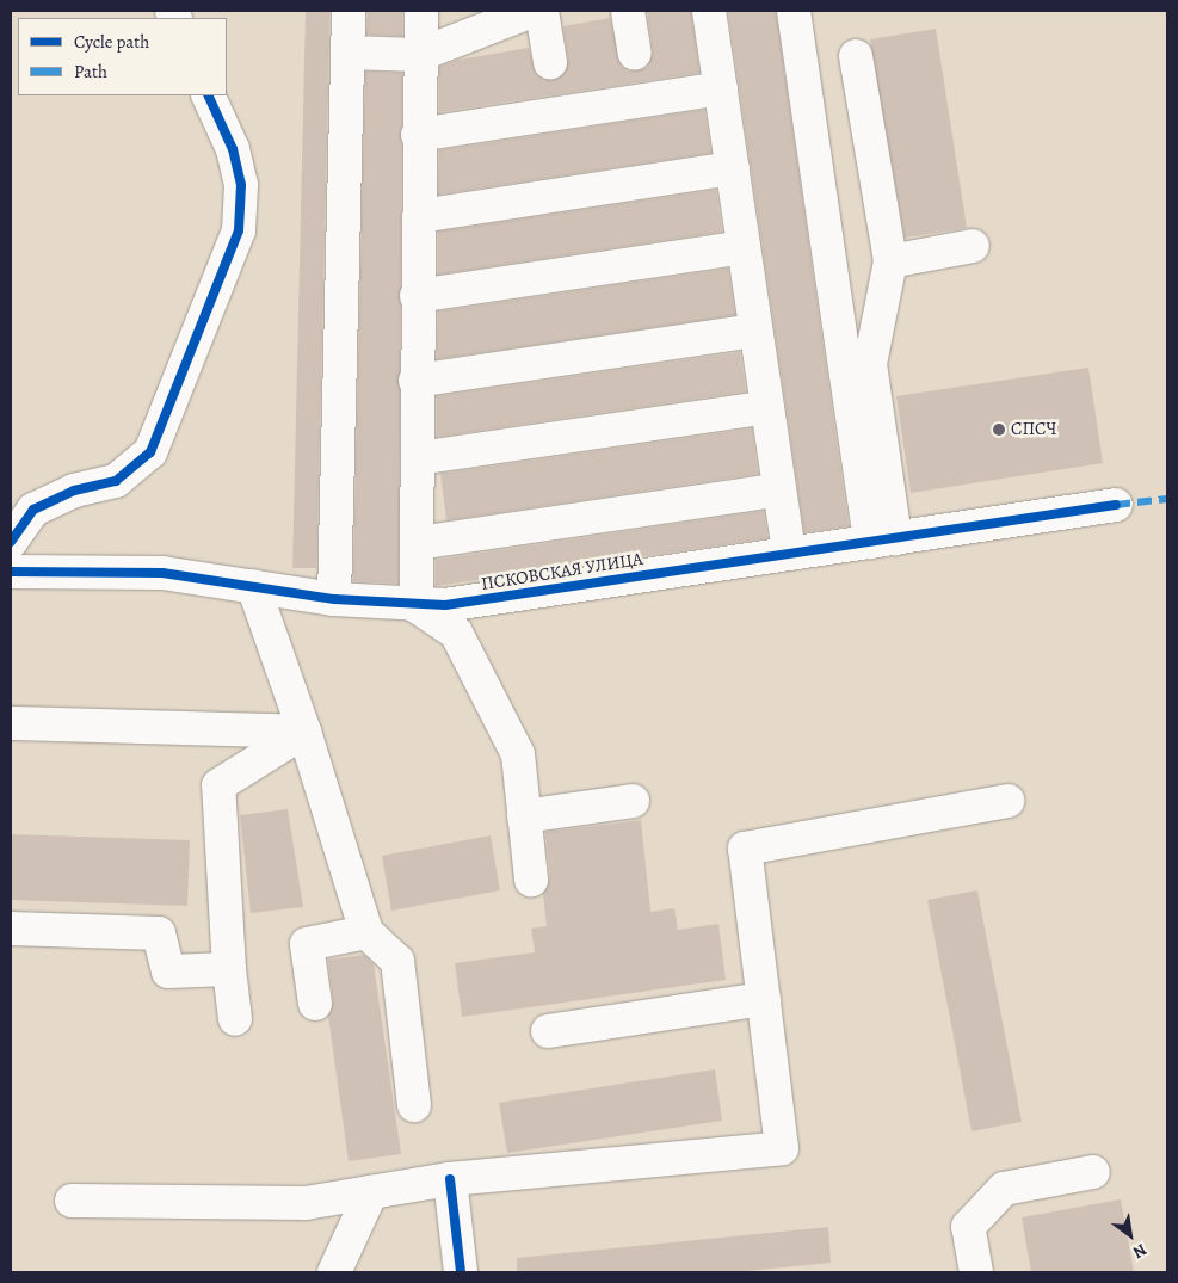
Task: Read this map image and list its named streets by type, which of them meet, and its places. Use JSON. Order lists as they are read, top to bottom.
{
  "streets": {
    "street": ["ПСКОВСКАЯ УЛИЦА"]
  },
  "places": ["СПСЧ"],
  "legend": ["Cycle path", "Path"],
  "north": "bottom right"
}
